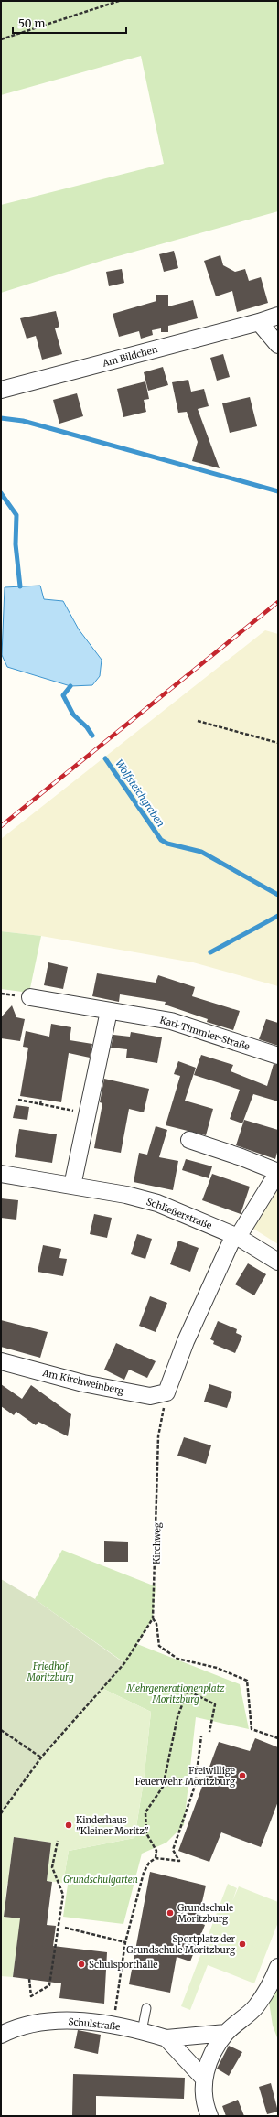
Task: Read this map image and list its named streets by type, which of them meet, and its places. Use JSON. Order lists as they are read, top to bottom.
{
  "streets": {
    "street": [
      "Am Bildchen",
      "Karl-Timmler-Straße",
      "Schließerstraße",
      "Am Kirchweinberg",
      "Schulstraße"
    ],
    "path": ["Kirchweg"]
  },
  "crossings": [
    ["Am Kirchweinberg", "Kirchweg"]
  ],
  "water": ["Wolfsteichgraben"],
  "parks": ["Friedhof Moritzburg", "Mehrgenerationenplatz Moritzburg", "Grundschulgarten"],
  "places": [
    "Freiwillige Feuerwehr Moritzburg",
    "Kinderhaus \"Kleiner Moritz\"",
    "Grundschule Moritzburg",
    "Sportplatz der Grundschule Moritzburg",
    "Schulsporthalle"
  ],
  "scale_bar": "50 m"
}
